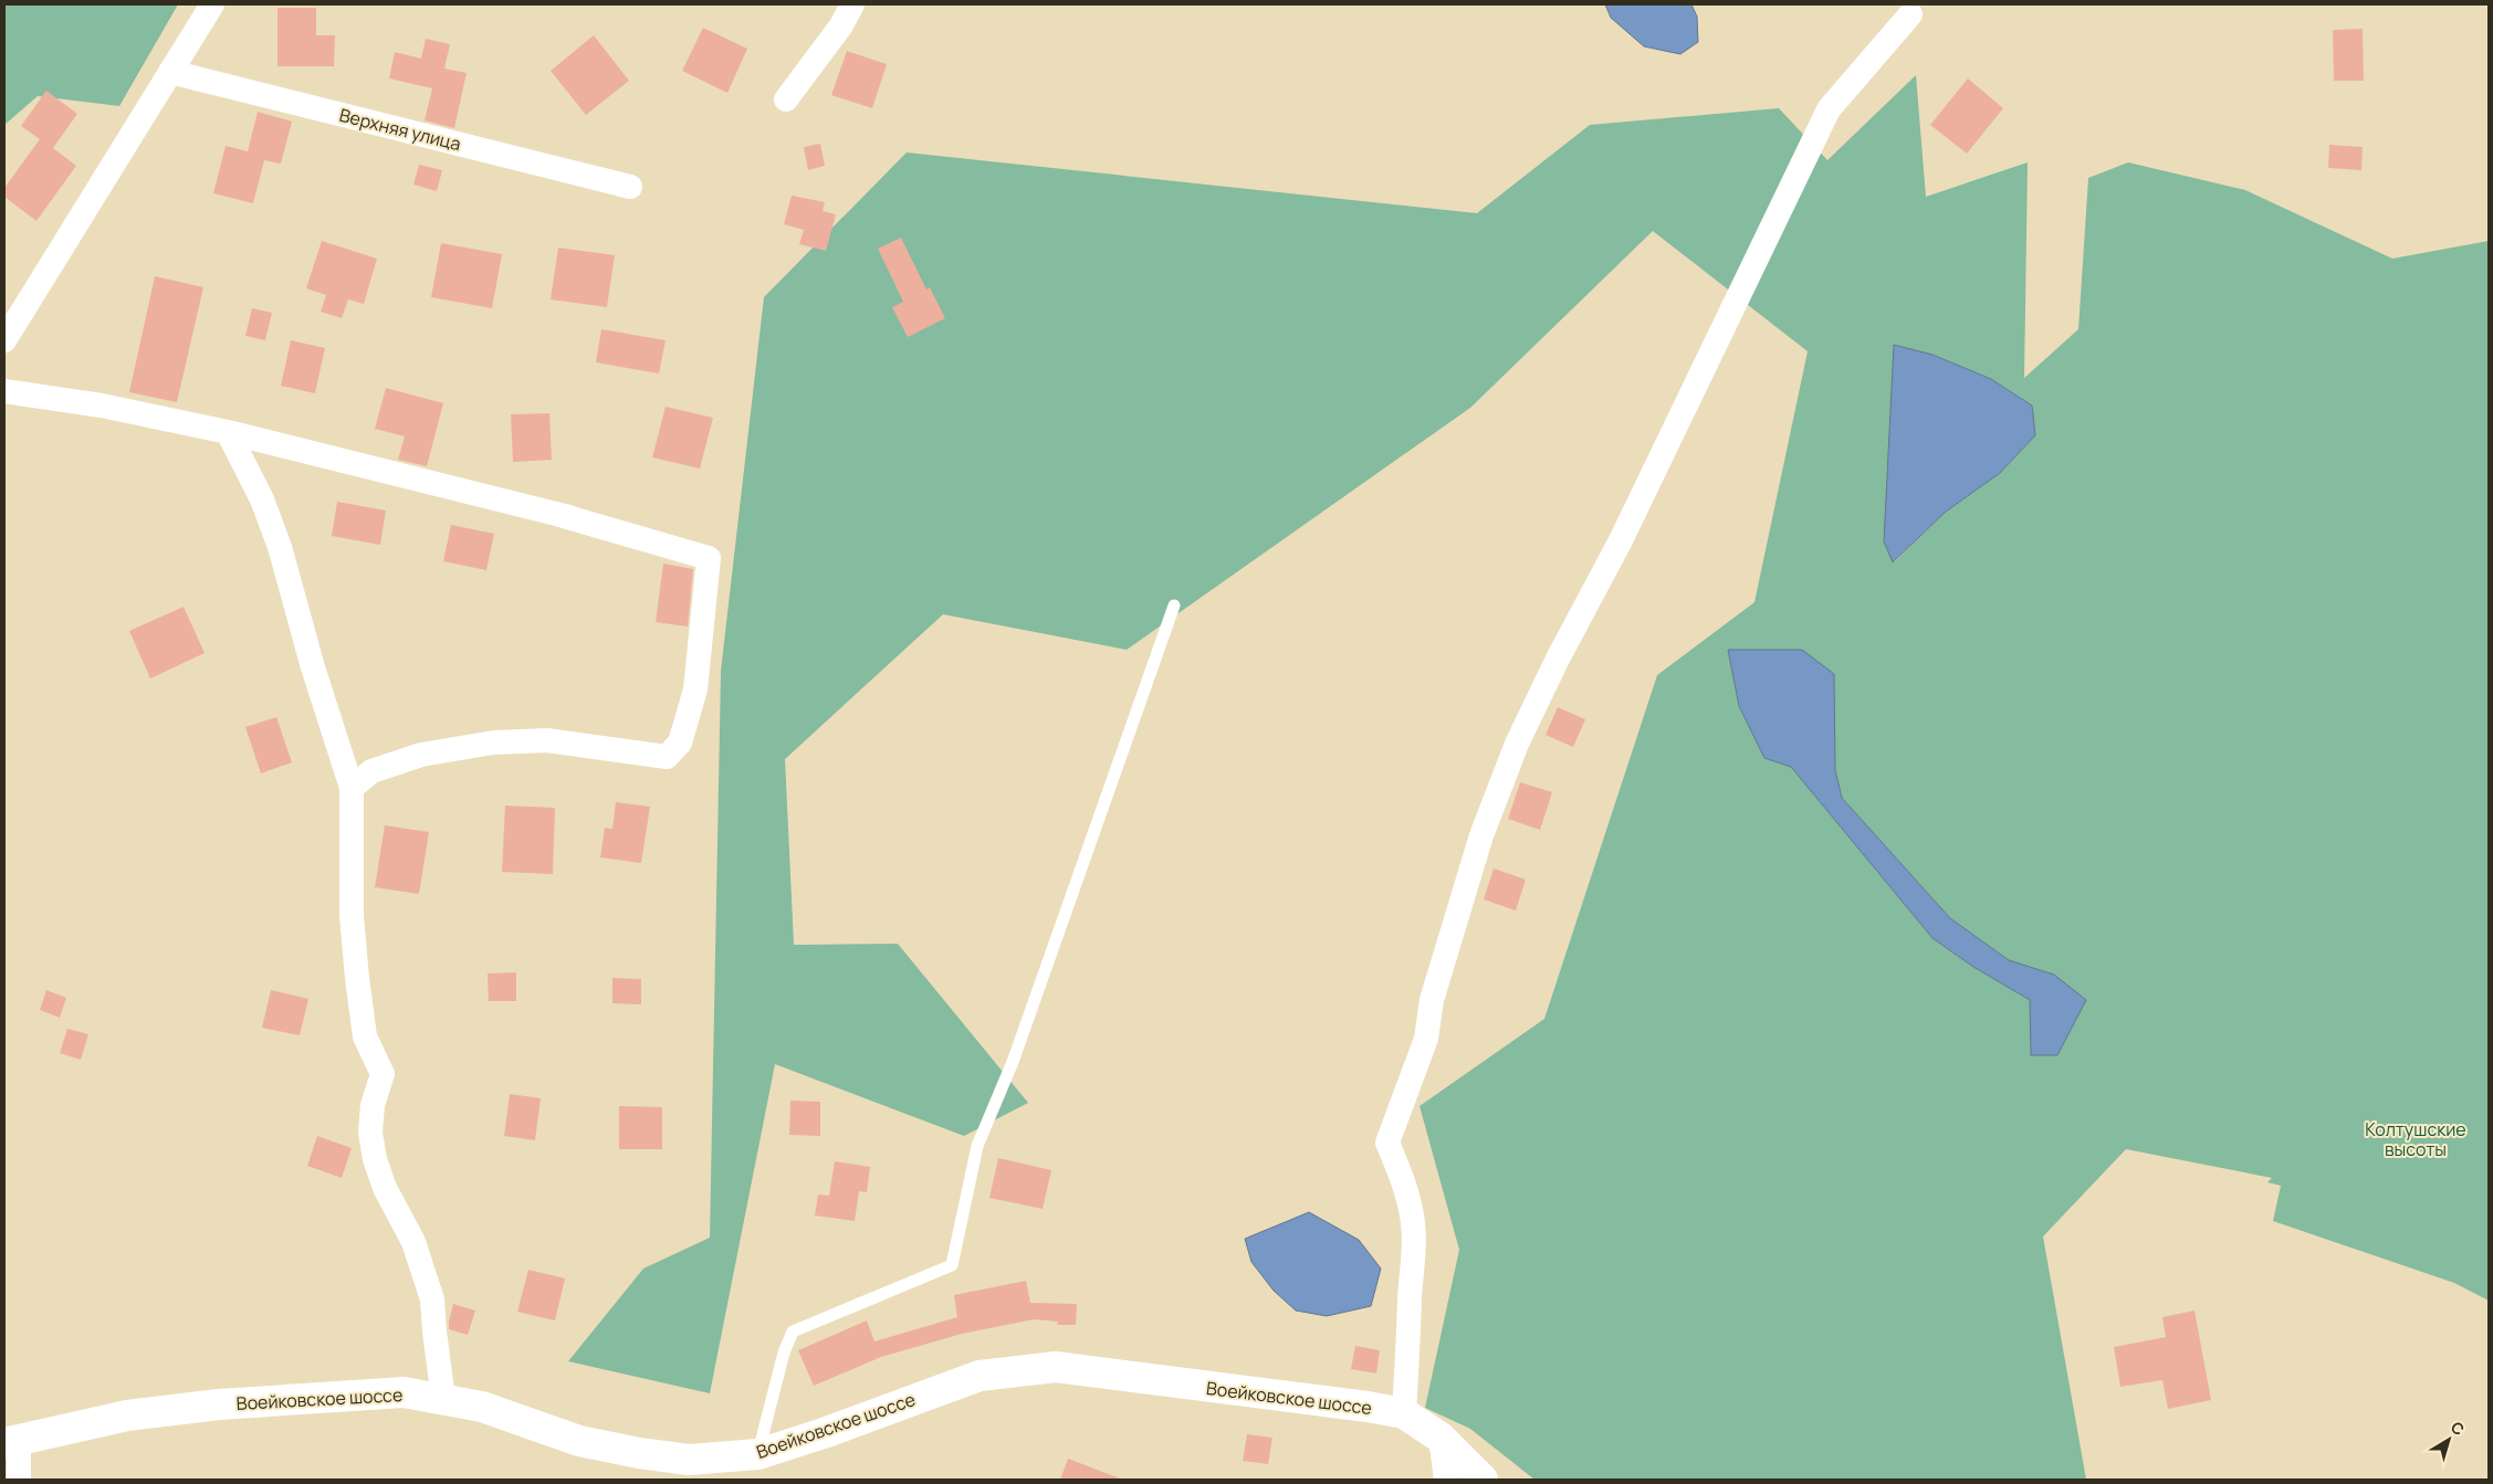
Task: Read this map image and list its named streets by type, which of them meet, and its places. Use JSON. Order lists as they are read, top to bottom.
{
  "streets": {
    "street": ["Верхняя улица", "Воейковское шоссе"]
  },
  "parks": ["Колтушские высоты"],
  "north": "top right"
}
